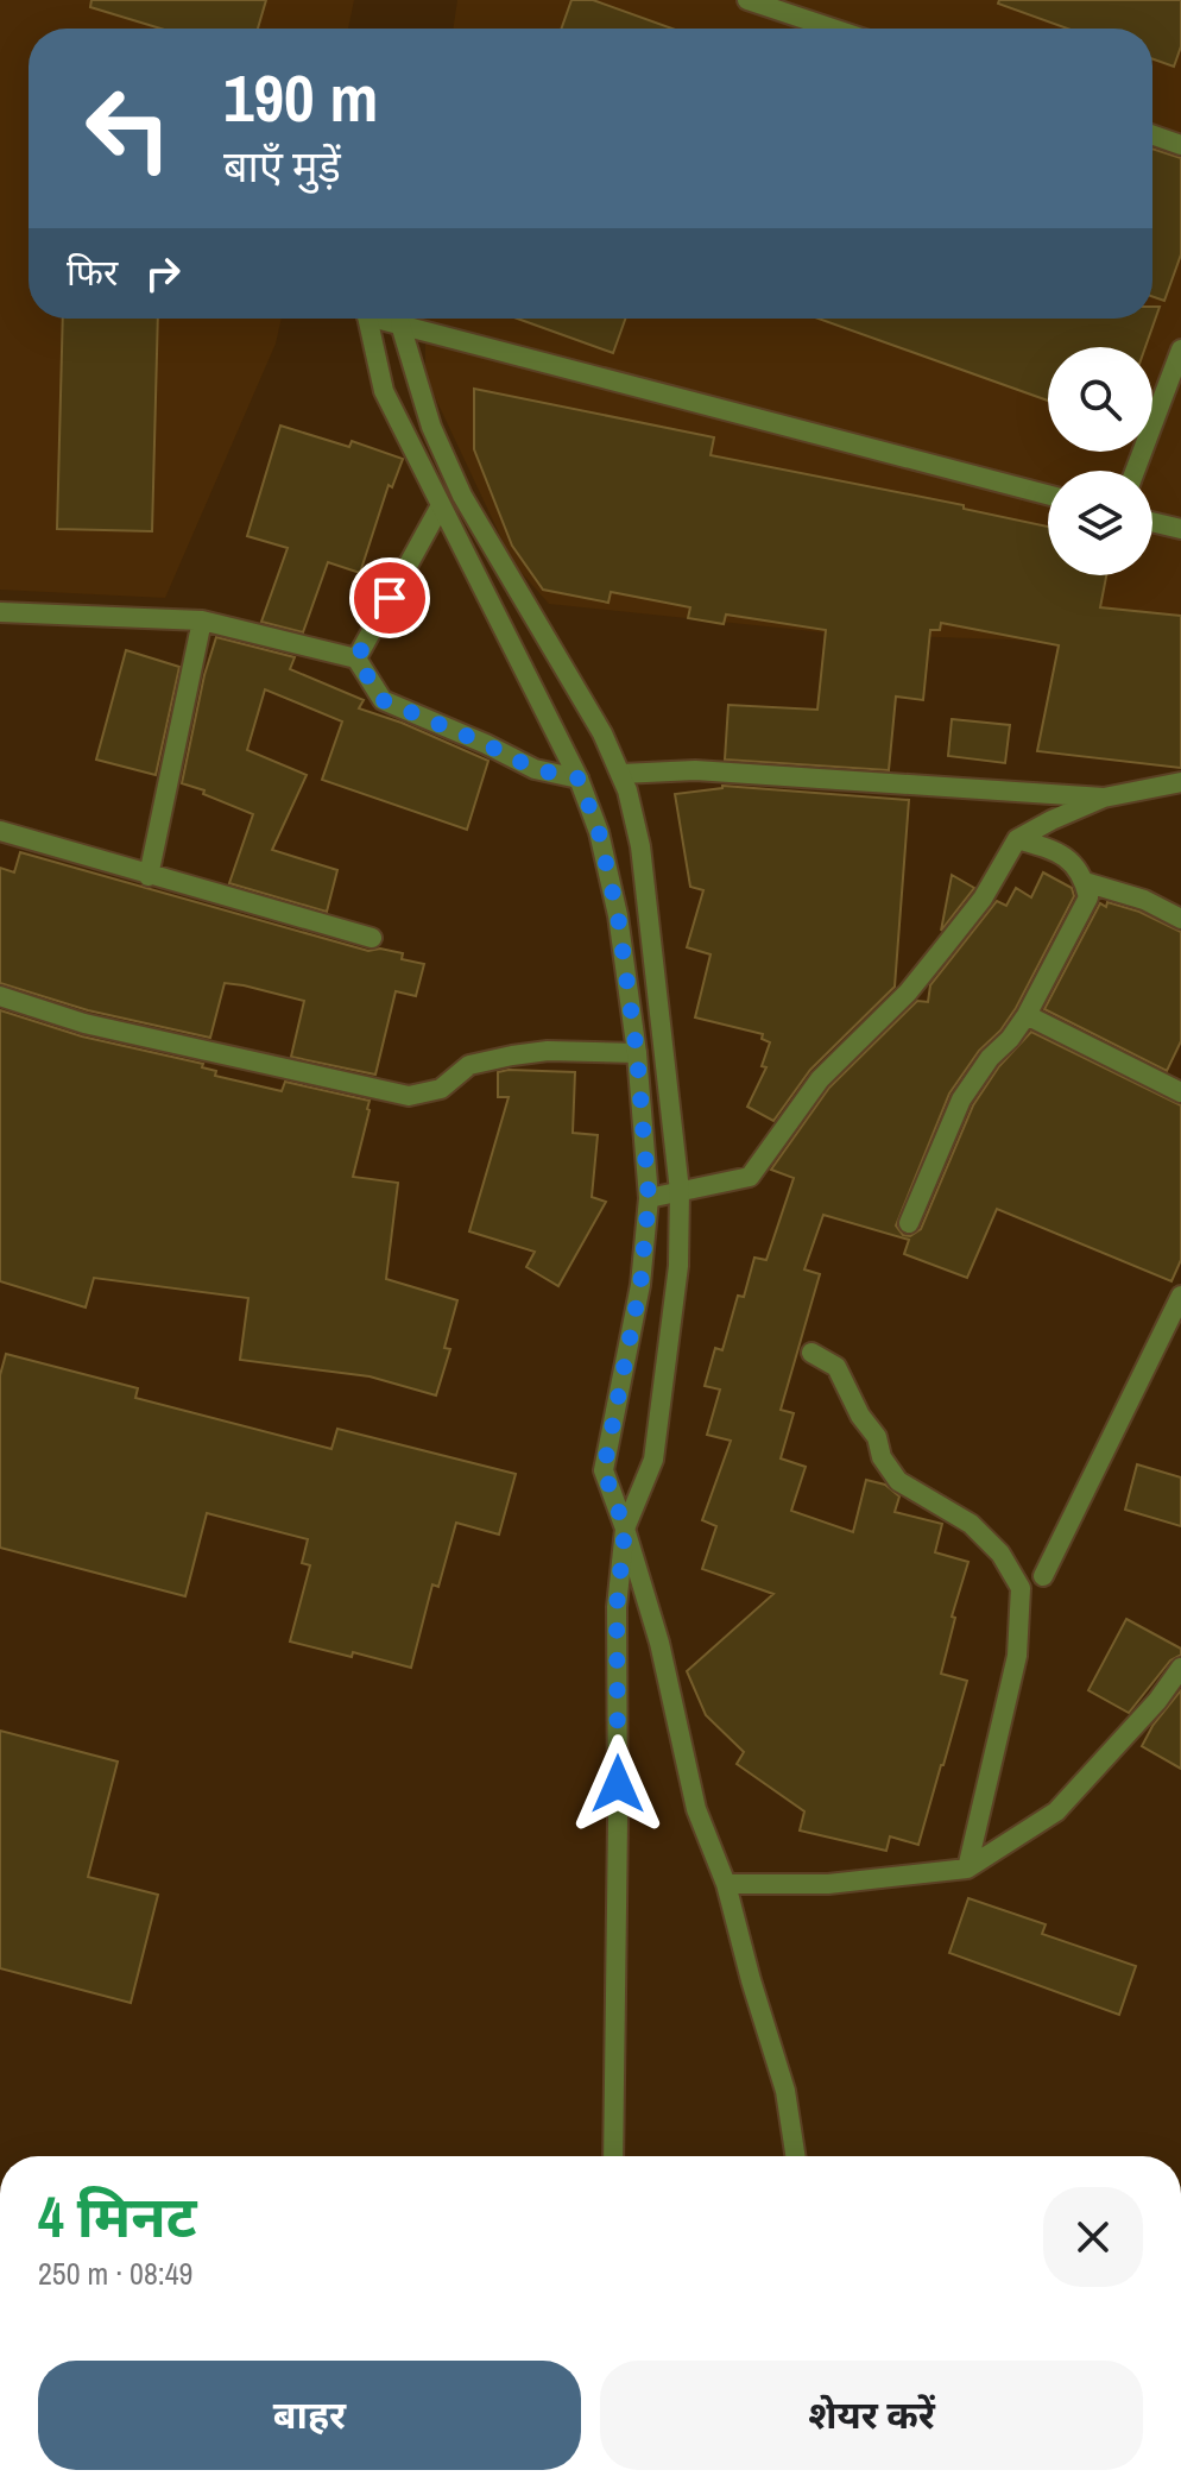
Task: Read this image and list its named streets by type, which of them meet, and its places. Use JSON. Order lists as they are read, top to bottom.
{
  "page": {
    "turn": ["190 m", "बाएँ मुड़ें"],
    "then": "फिर",
    "heading": ["4 मिनट", "250 m · 08:49"],
    "buttons": ["बाहर", "शेयर करें"]
  }
}
